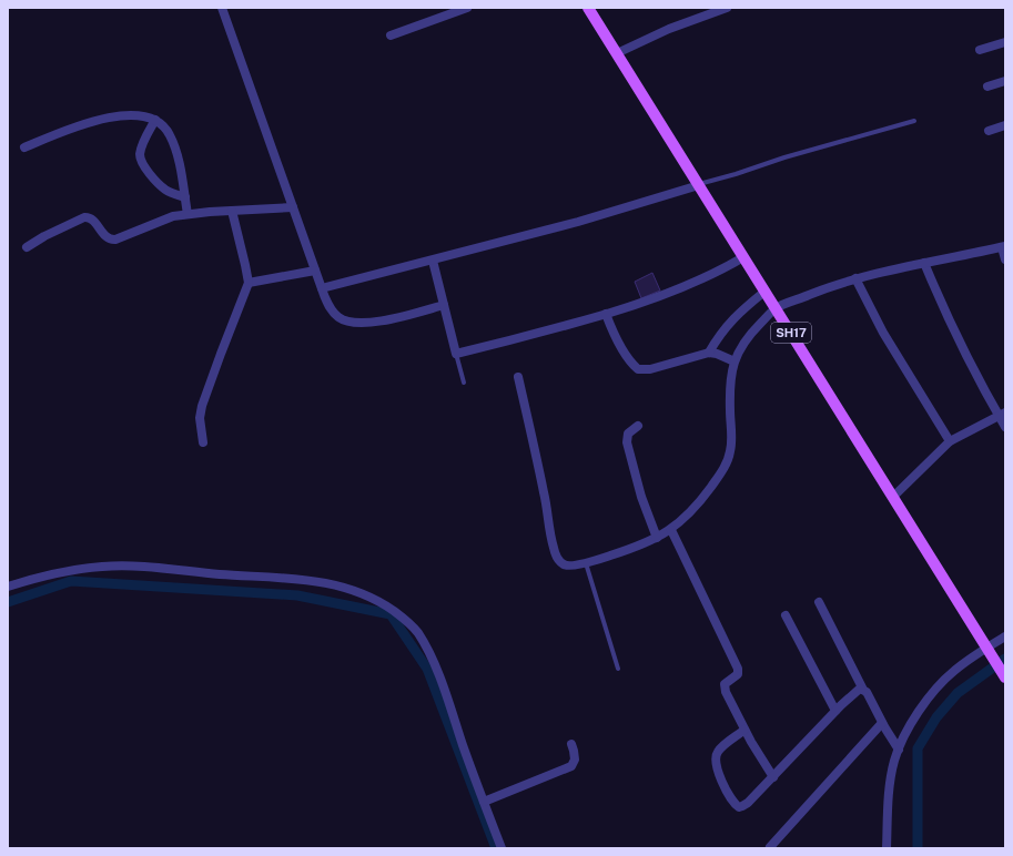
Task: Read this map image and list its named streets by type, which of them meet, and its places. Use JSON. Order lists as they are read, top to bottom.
{
  "streets": {
    "main road": ["SH17"]
  }
}
